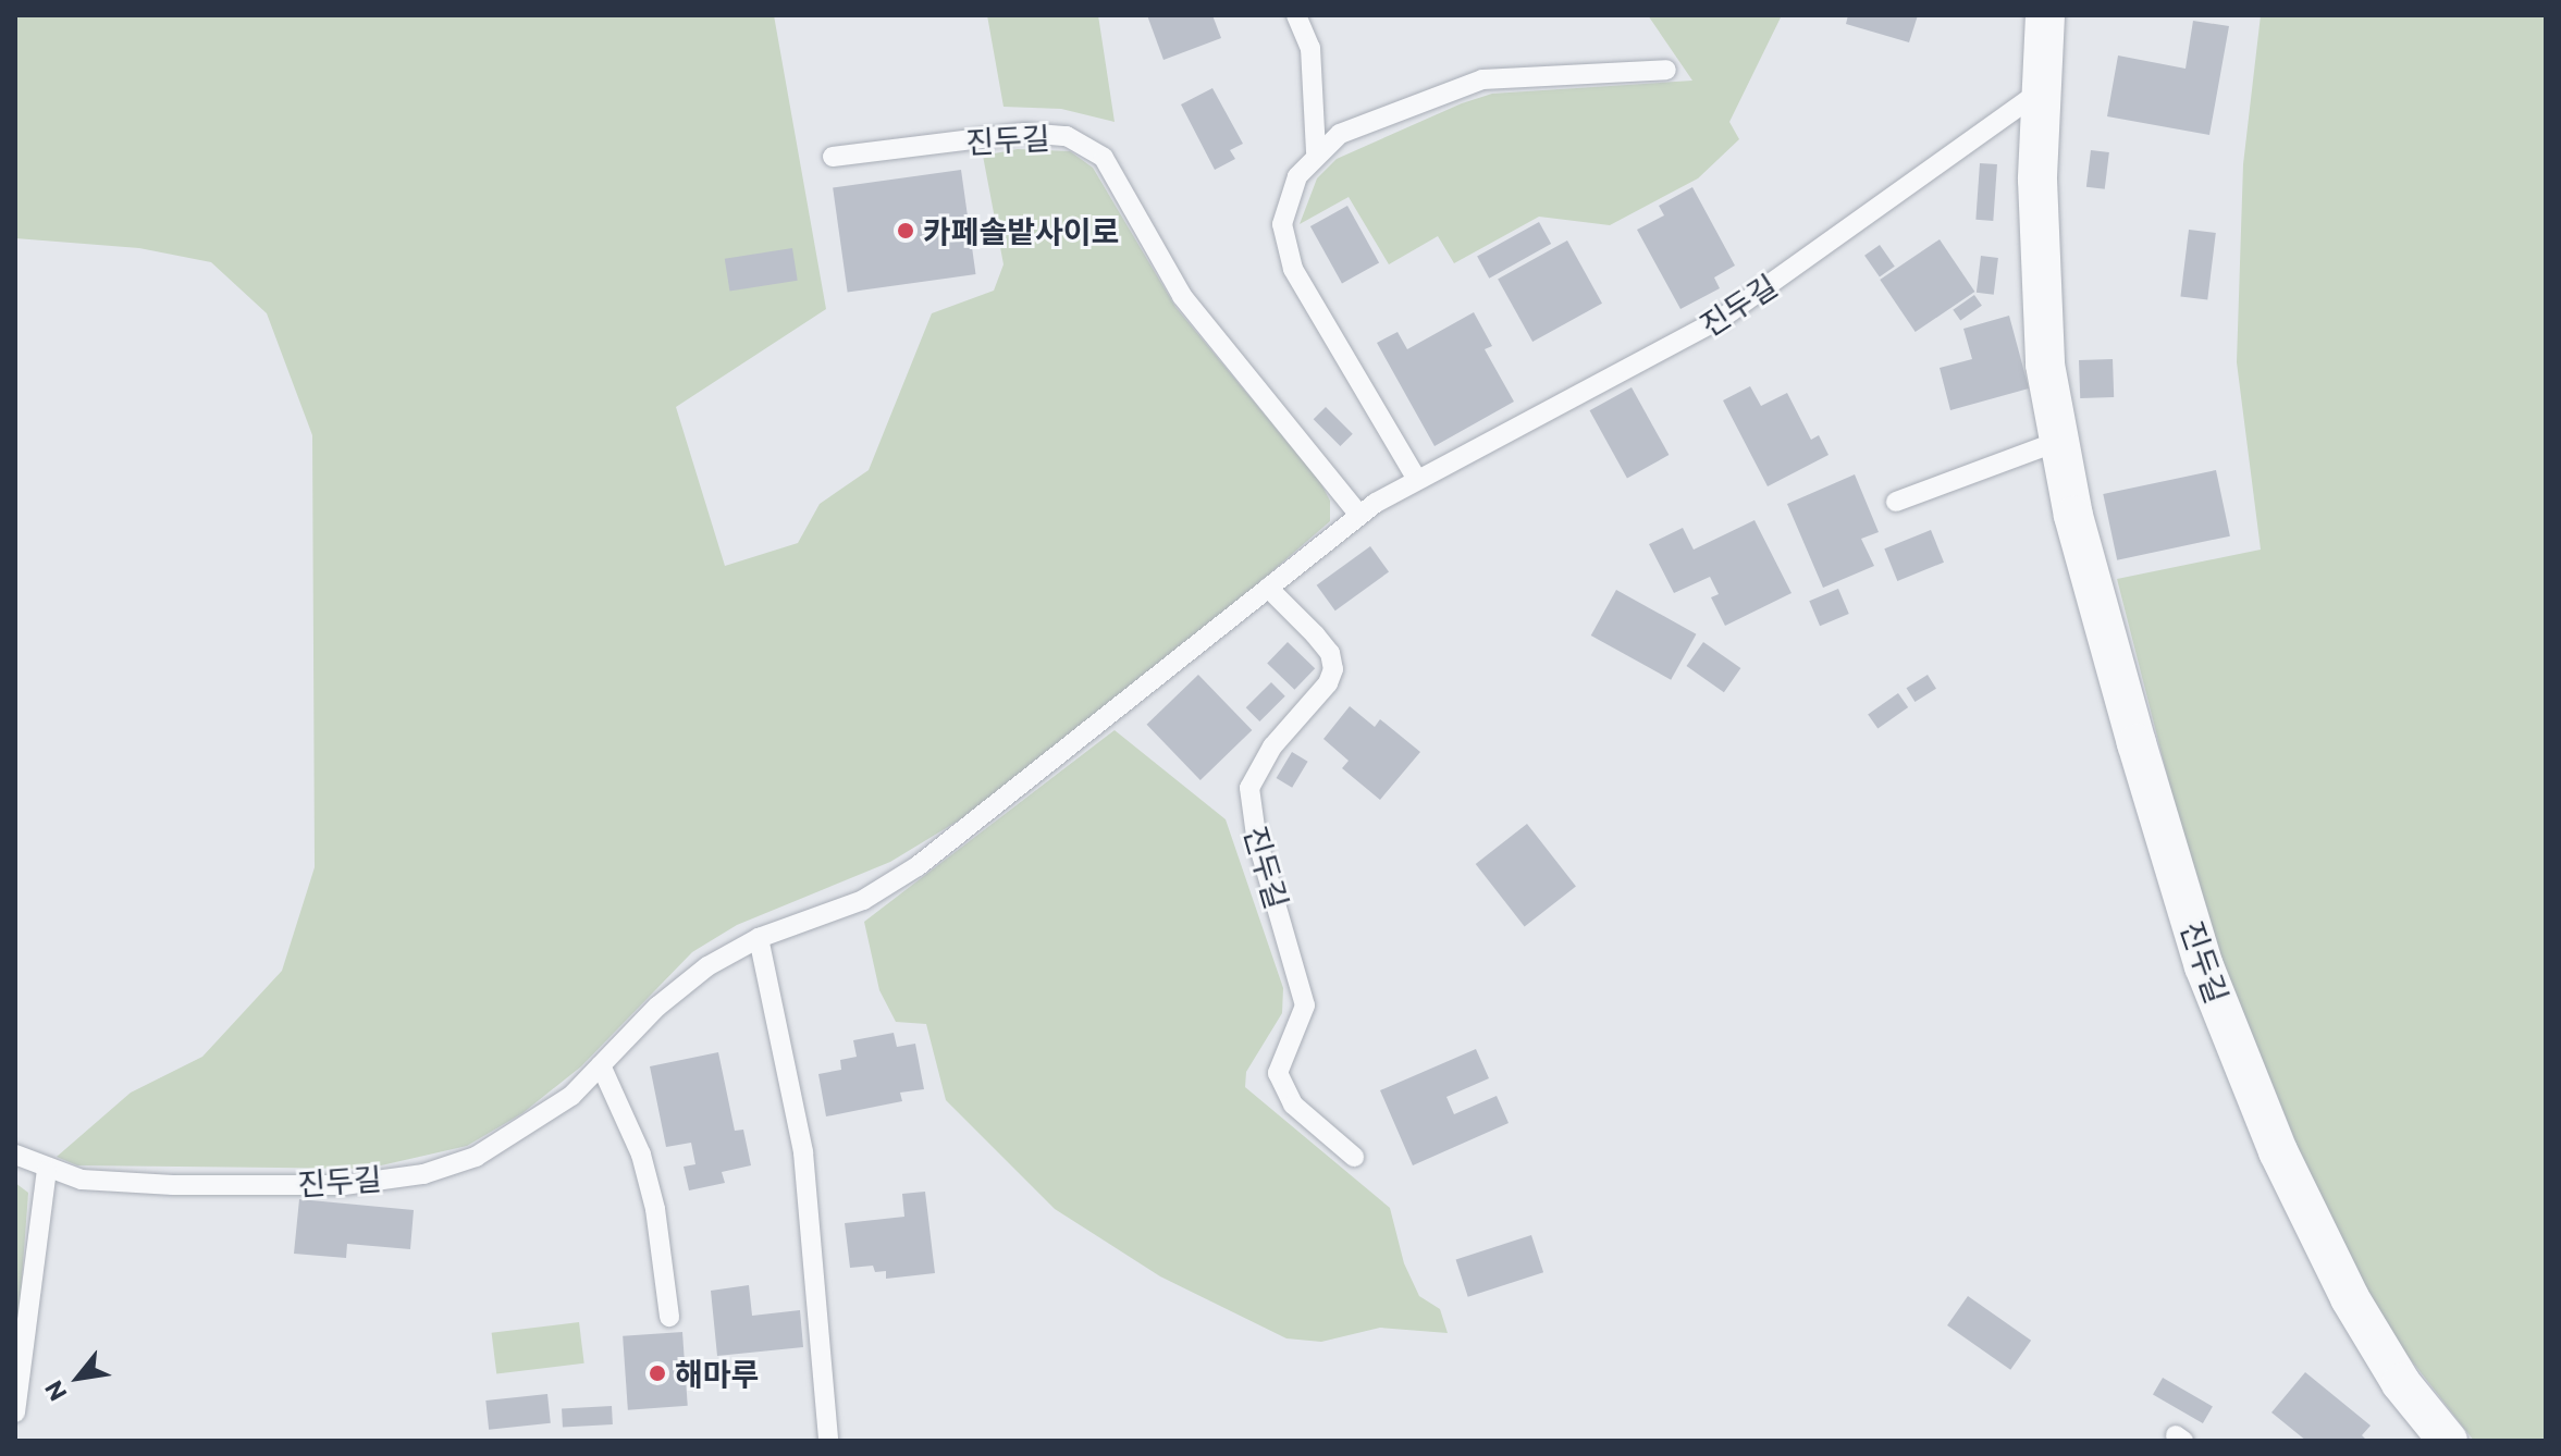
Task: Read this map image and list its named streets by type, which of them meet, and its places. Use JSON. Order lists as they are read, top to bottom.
{
  "streets": {
    "street": ["진두길"]
  },
  "places": ["카페솔밭사이로", "해마루"],
  "north": "bottom left"
}
